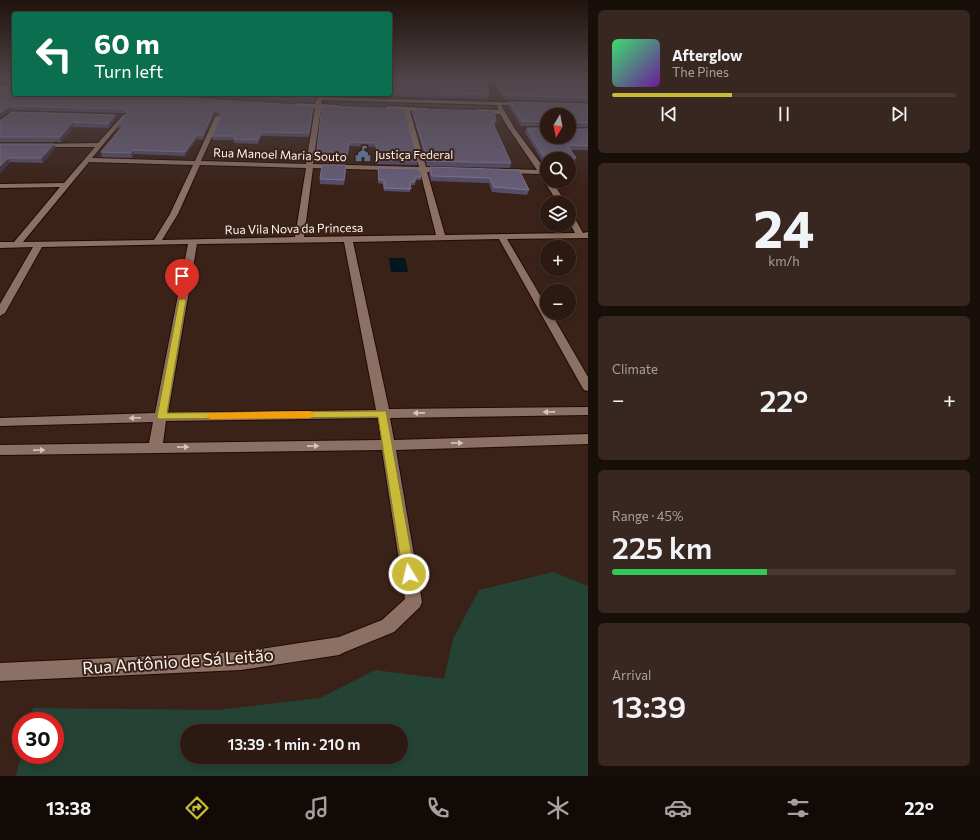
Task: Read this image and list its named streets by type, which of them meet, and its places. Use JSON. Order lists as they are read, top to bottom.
{
  "streets": {
    "street": ["Rua Manoel Maria Souto", "Rua Vila Nova da Princesa", "Rua Antônio de Sá Leitão"]
  },
  "places": {
    "public building": ["Justiça Federal"]
  },
  "north": "bottom",
  "page": {
    "turn": ["60 m", "Turn left"],
    "song": ["Afterglow", "The Pines"],
    "map_buttons": ["+", "−"],
    "tile": [
      ["24", "km/h"],
      "Climate",
      ["Range · 45%", "225 km"],
      ["Arrival", "13:39"]
    ],
    "heat": ["−", "22°", "+"],
    "limit": "30",
    "trip": "13:39 · 1 min · 210 m",
    "tabs": ["13:38", "22°"]
  }
}
